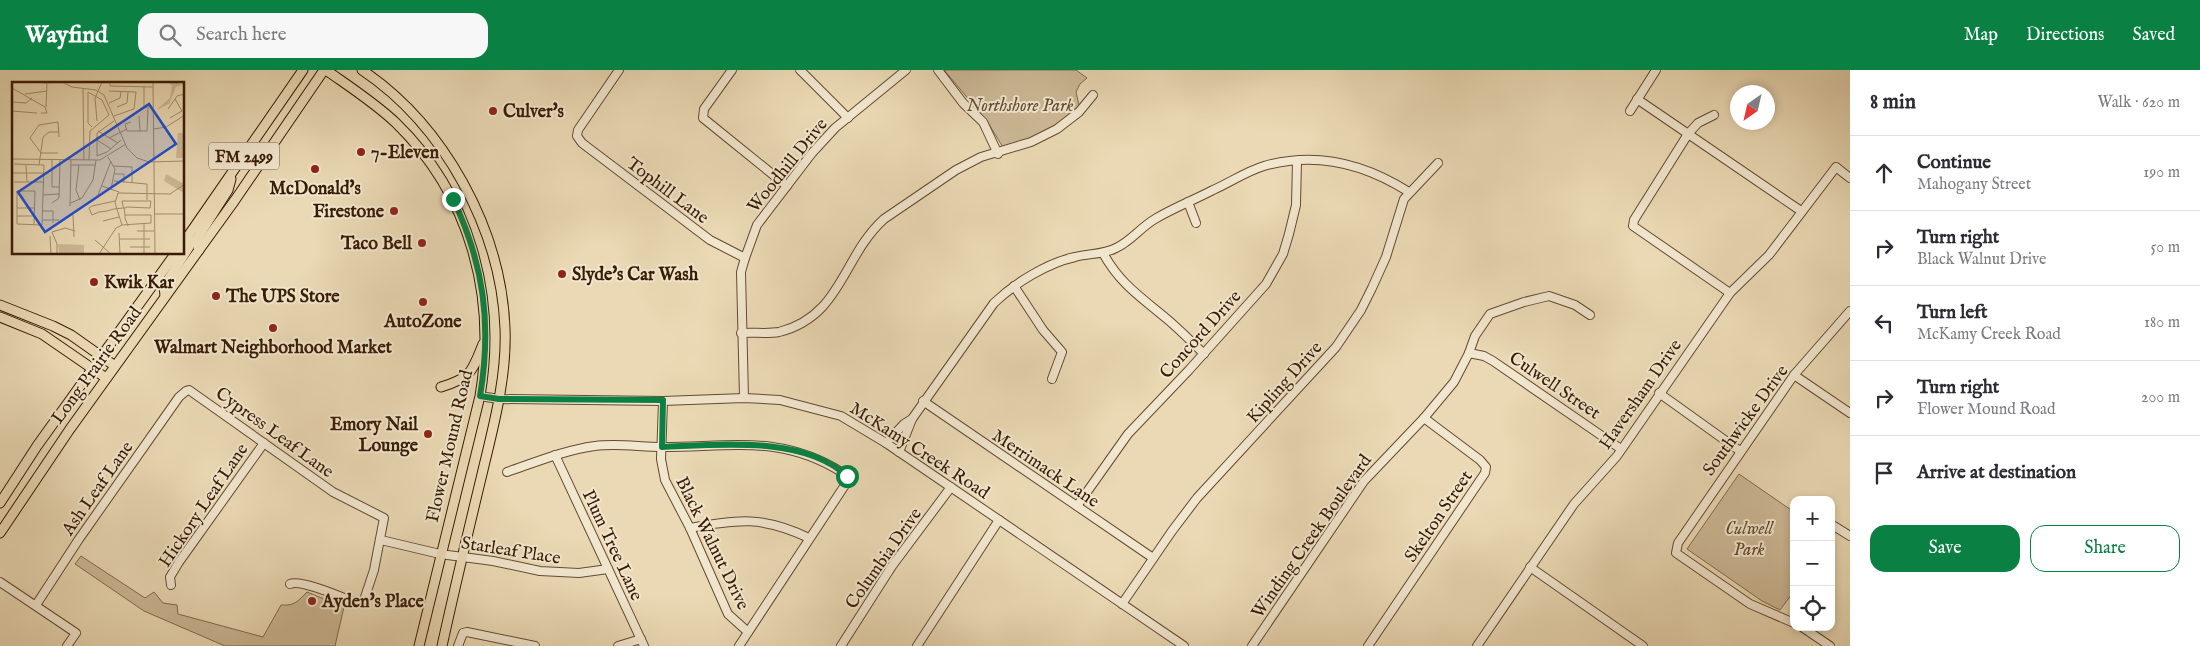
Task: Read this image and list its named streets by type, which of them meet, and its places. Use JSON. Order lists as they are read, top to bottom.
{
  "streets": {
    "main road": ["FM 2499", "Long Prairie Road", "Flower Mound Road"],
    "street": [
      "Woodhill Drive",
      "Tophill Lane",
      "Concord Drive",
      "Kipling Drive",
      "Culwell Street",
      "Haversham Drive",
      "Southwicke Drive",
      "Cypress Leaf Lane",
      "McKamy Creek Road",
      "Merrimack Lane",
      "Ash Leaf Lane",
      "Hickory Leaf Lane",
      "Skelton Street",
      "Winding Creek Boulevard",
      "Black Walnut Drive",
      "Plum Tree Lane",
      "Starleaf Place",
      "Columbia Drive"
    ]
  },
  "crossings": [
    ["Woodhill Drive", "Tophill Lane"],
    ["Woodhill Drive", "McKamy Creek Road"],
    ["Concord Drive", "Merrimack Lane"],
    ["Long Prairie Road", "Flower Mound Road"],
    ["Kipling Drive", "McKamy Creek Road"],
    ["Kipling Drive", "Merrimack Lane"],
    ["Culwell Street", "Haversham Drive"],
    ["Culwell Street", "Winding Creek Boulevard"],
    ["Cypress Leaf Lane", "Ash Leaf Lane"],
    ["Cypress Leaf Lane", "Hickory Leaf Lane"],
    ["Cypress Leaf Lane", "Starleaf Place"],
    ["Flower Mound Road", "McKamy Creek Road"],
    ["Flower Mound Road", "Starleaf Place"],
    ["McKamy Creek Road", "Black Walnut Drive"],
    ["McKamy Creek Road", "Columbia Drive"],
    ["Skelton Street", "Winding Creek Boulevard"],
    ["Plum Tree Lane", "Starleaf Place"]
  ],
  "parks": ["Northshore Park", "Culwell Park"],
  "places": [
    "Culver's",
    "7-Eleven",
    "McDonald's",
    "Firestone",
    "Taco Bell",
    "Slyde's Car Wash",
    "Kwik Kar",
    "The UPS Store",
    "AutoZone",
    "Walmart Neighborhood Market",
    "Emory Nail Lounge",
    "Ayden's Place"
  ],
  "north": "bottom left",
  "page": {
    "header": "Wayfind",
    "search": "Search here",
    "nav": ["Map", "Directions", "Saved"],
    "heading": ["8 min", "Walk · 620 m"],
    "list": [
      ["Continue", "Mahogany Street", "190 m"],
      ["Turn right", "Black Walnut Drive", "50 m"],
      ["Turn left", "McKamy Creek Road", "180 m"],
      ["Turn right", "Flower Mound Road", "200 m"],
      "Arrive at destination"
    ],
    "map_buttons": ["+", "−"],
    "buttons": ["Save", "Share"]
  }
}
